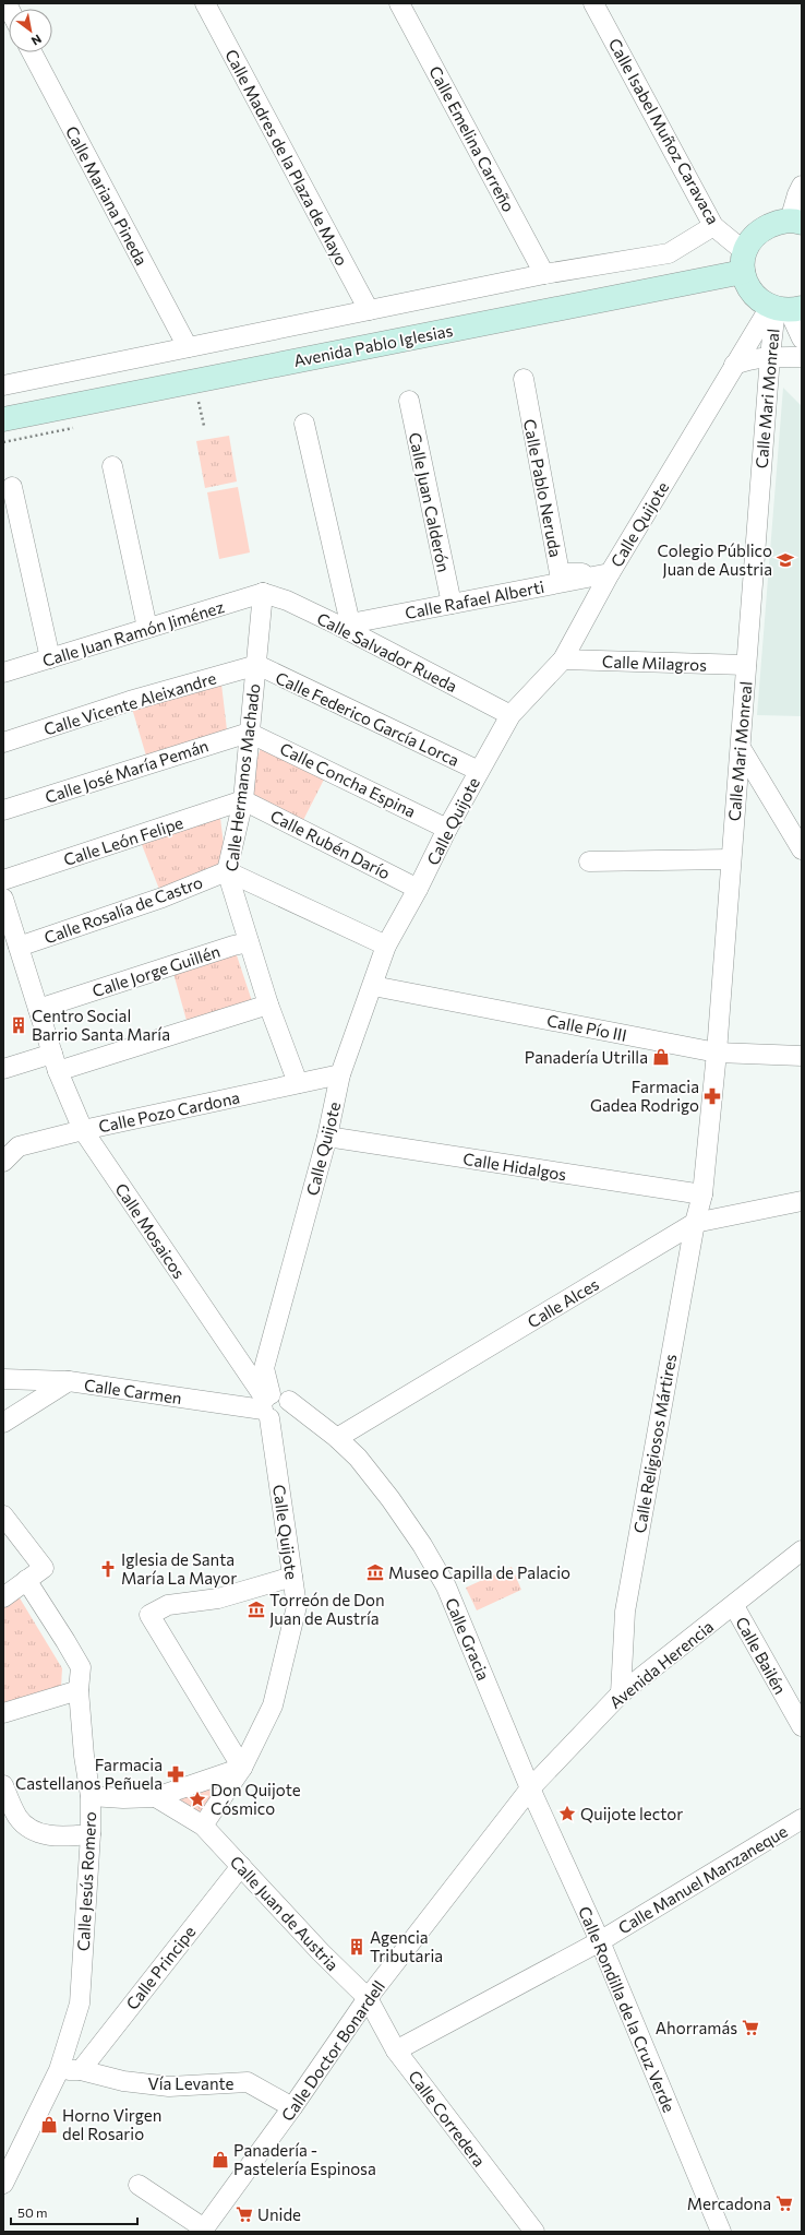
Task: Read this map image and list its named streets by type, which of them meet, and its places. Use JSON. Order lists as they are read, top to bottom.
{
  "streets": {
    "main road": ["Avenida Pablo Iglesias"],
    "street": [
      "Calle Isabel Muñoz Caravaca",
      "Calle Emelina Carreño",
      "Calle Madres de la Plaza de Mayo",
      "Calle Mariana Pineda",
      "Calle Mari Monreal",
      "Calle Pablo Neruda",
      "Calle Juan Calderón",
      "Calle Quijote",
      "Calle Rafael Alberti",
      "Calle Juan Ramón Jiménez",
      "Calle Salvador Rueda",
      "Calle Milagros",
      "Calle Vicente Aleixandre",
      "Calle Federico García Lorca",
      "Calle José María Pemán",
      "Calle Hermanos Machado",
      "Calle Concha Espina",
      "Calle León Felipe",
      "Calle Rubén Darío",
      "Calle Rosalía de Castro",
      "Calle Jorge Guillén",
      "Calle Pío III",
      "Calle Pozo Cardona",
      "Calle Hidalgos",
      "Calle Mosaicos",
      "Calle Alces",
      "Calle Carmen",
      "Calle Religiosos Mártires",
      "Calle Gracia",
      "Calle Bailén",
      "Avenida Herencia",
      "Calle Manuel Manzaneque",
      "Calle Jesús Romero",
      "Calle Juan de Austria",
      "Calle Principe",
      "Calle Rondilla de la Cruz Verde",
      "Calle Doctor Bonardell",
      "Vía Levante",
      "Calle Corredera"
    ]
  },
  "crossings": [
    ["Calle Isabel Muñoz Caravaca", "Avenida Pablo Iglesias"],
    ["Calle Mari Monreal", "Calle Quijote"],
    ["Calle Mari Monreal", "Calle Milagros"],
    ["Calle Mari Monreal", "Calle Pío III"],
    ["Calle Mari Monreal", "Calle Hidalgos"],
    ["Calle Mari Monreal", "Calle Religiosos Mártires"],
    ["Calle Pablo Neruda", "Calle Quijote"],
    ["Calle Pablo Neruda", "Calle Rafael Alberti"],
    ["Calle Juan Calderón", "Calle Rafael Alberti"],
    ["Calle Quijote", "Calle Rafael Alberti"],
    ["Calle Quijote", "Calle Salvador Rueda"],
    ["Calle Quijote", "Calle Milagros"],
    ["Calle Quijote", "Calle Federico García Lorca"],
    ["Calle Quijote", "Calle Concha Espina"],
    ["Calle Quijote", "Calle Rubén Darío"],
    ["Calle Quijote", "Calle Pío III"],
    ["Calle Quijote", "Calle Pozo Cardona"],
    ["Calle Quijote", "Calle Hidalgos"],
    ["Calle Quijote", "Calle Mosaicos"],
    ["Calle Quijote", "Calle Carmen"],
    ["Calle Quijote", "Calle Gracia"],
    ["Calle Quijote", "Calle Juan de Austria"],
    ["Calle Rafael Alberti", "Calle Salvador Rueda"],
    ["Calle Juan Ramón Jiménez", "Calle Salvador Rueda"],
    ["Calle Juan Ramón Jiménez", "Calle Hermanos Machado"],
    ["Calle Salvador Rueda", "Calle Hermanos Machado"],
    ["Calle Vicente Aleixandre", "Calle Federico García Lorca"],
    ["Calle Vicente Aleixandre", "Calle Hermanos Machado"],
    ["Calle Federico García Lorca", "Calle Hermanos Machado"],
    ["Calle José María Pemán", "Calle Hermanos Machado"],
    ["Calle José María Pemán", "Calle Concha Espina"],
    ["Calle Hermanos Machado", "Calle Concha Espina"],
    ["Calle Hermanos Machado", "Calle León Felipe"],
    ["Calle Hermanos Machado", "Calle Rubén Darío"],
    ["Calle Hermanos Machado", "Calle Rosalía de Castro"],
    ["Calle Hermanos Machado", "Calle Jorge Guillén"],
    ["Calle Hermanos Machado", "Calle Pozo Cardona"],
    ["Calle León Felipe", "Calle Rubén Darío"],
    ["Calle Rosalía de Castro", "Calle Mosaicos"],
    ["Calle Jorge Guillén", "Calle Mosaicos"],
    ["Calle Pozo Cardona", "Calle Mosaicos"],
    ["Calle Hidalgos", "Calle Religiosos Mártires"],
    ["Calle Mosaicos", "Calle Carmen"],
    ["Calle Mosaicos", "Calle Gracia"],
    ["Calle Alces", "Calle Religiosos Mártires"],
    ["Calle Alces", "Calle Gracia"],
    ["Calle Carmen", "Calle Gracia"],
    ["Calle Religiosos Mártires", "Avenida Herencia"],
    ["Calle Gracia", "Avenida Herencia"],
    ["Calle Gracia", "Calle Rondilla de la Cruz Verde"],
    ["Calle Gracia", "Calle Doctor Bonardell"],
    ["Calle Bailén", "Avenida Herencia"],
    ["Avenida Herencia", "Calle Rondilla de la Cruz Verde"],
    ["Avenida Herencia", "Calle Doctor Bonardell"],
    ["Calle Manuel Manzaneque", "Calle Rondilla de la Cruz Verde"],
    ["Calle Manuel Manzaneque", "Calle Corredera"],
    ["Calle Jesús Romero", "Vía Levante"],
    ["Calle Juan de Austria", "Calle Principe"],
    ["Calle Juan de Austria", "Calle Doctor Bonardell"],
    ["Calle Juan de Austria", "Calle Corredera"],
    ["Calle Principe", "Vía Levante"],
    ["Calle Rondilla de la Cruz Verde", "Calle Doctor Bonardell"],
    ["Calle Doctor Bonardell", "Vía Levante"],
    ["Calle Doctor Bonardell", "Calle Corredera"]
  ],
  "places": {
    "school or university": ["Colegio Público Juan de Austria"],
    "building": ["Centro Social Barrio Santa María", "Agencia Tributaria"],
    "shop": ["Panadería Utrilla", "Horno Virgen del Rosario", "Panadería - Pastelería Espinosa"],
    "pharmacy": ["Farmacia Gadea Rodrigo", "Farmacia Castellanos Peñuela"],
    "church": ["Iglesia de Santa María La Mayor"],
    "museum": ["Museo Capilla de Palacio", "Torreón de Don Juan de Austría"],
    "place": ["Don Quijote Cósmico", "Quijote lector"],
    "supermarket": ["Ahorramás", "Mercadona", "Unide"]
  },
  "scale_bar": "50 m",
  "north": "bottom right"
}
